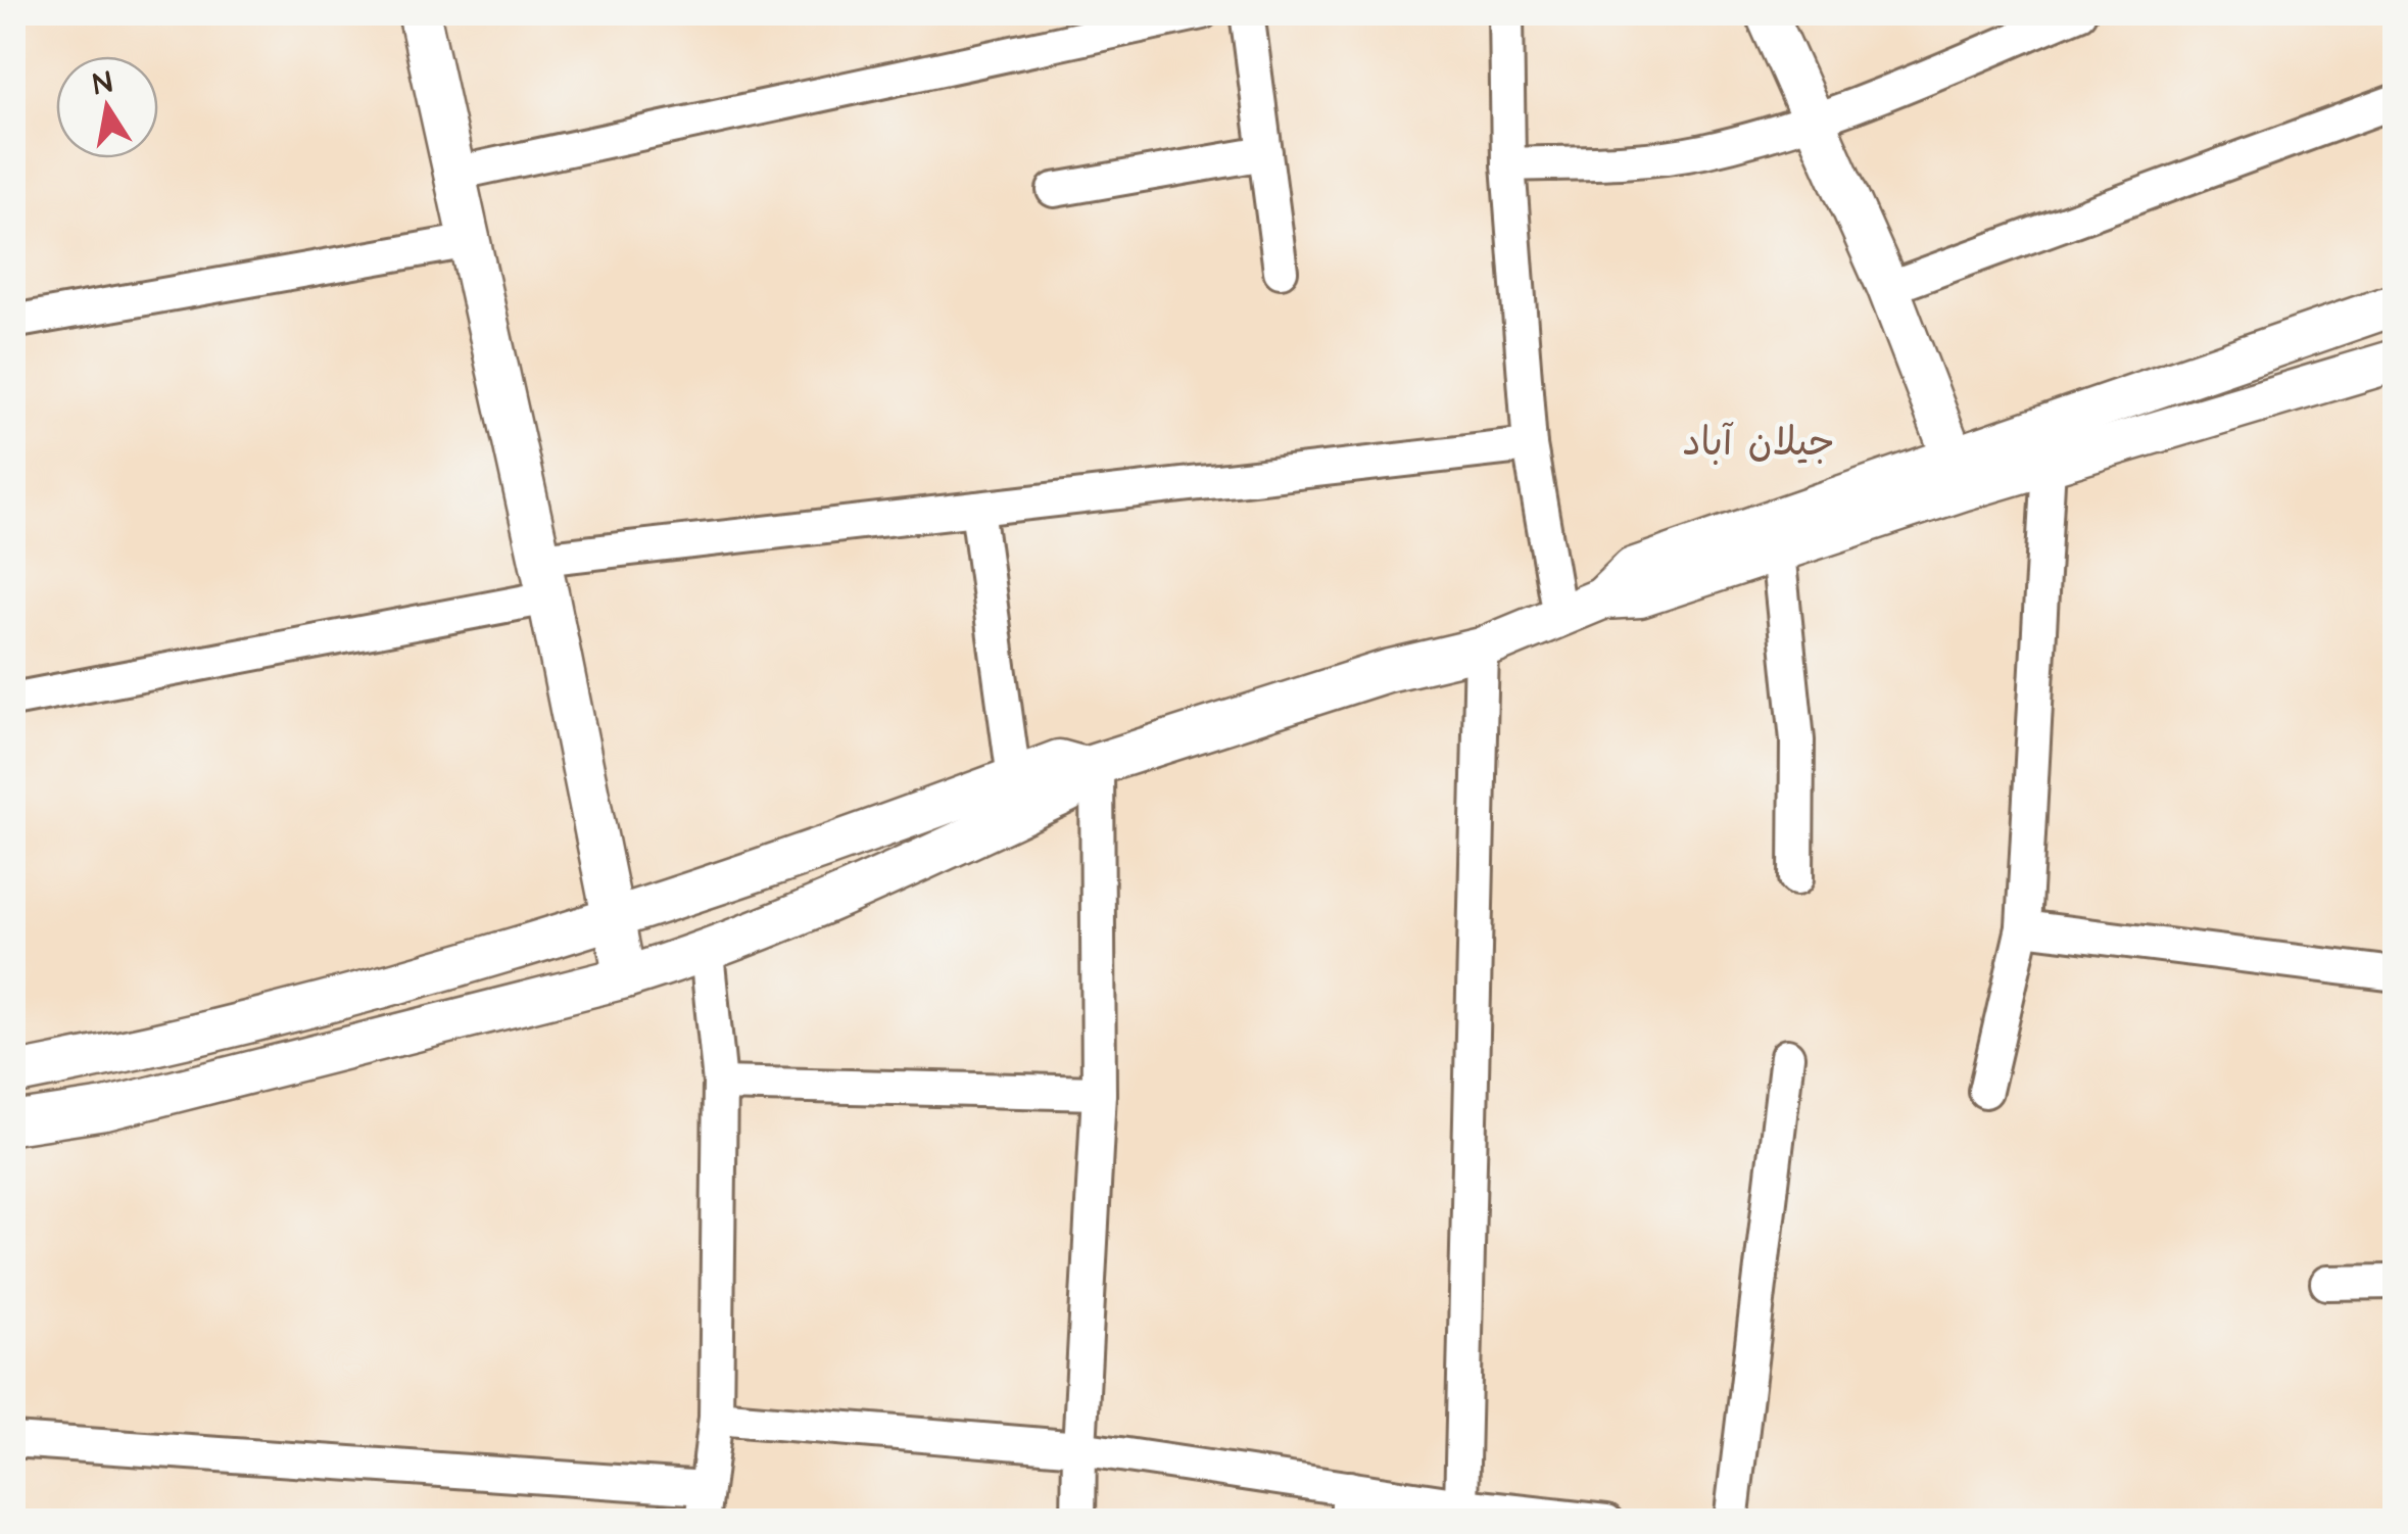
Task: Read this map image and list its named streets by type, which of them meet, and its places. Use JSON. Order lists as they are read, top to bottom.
{
  "districts": ["جیلان آباد"],
  "north": "top"
}
